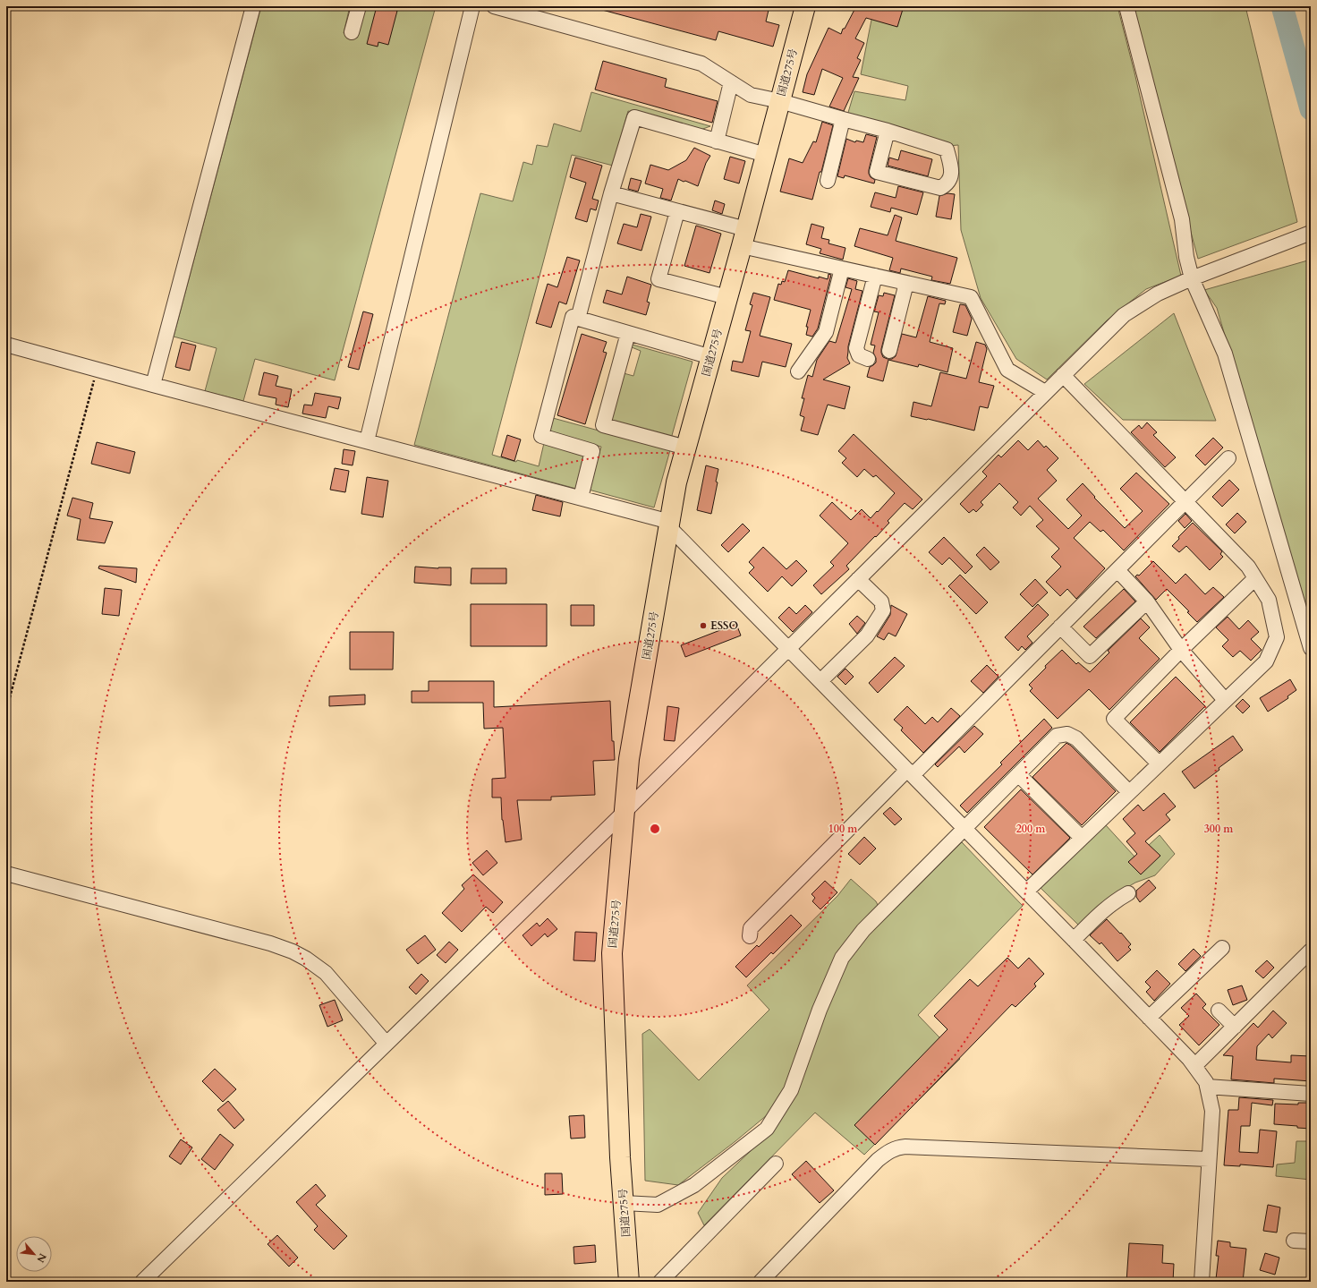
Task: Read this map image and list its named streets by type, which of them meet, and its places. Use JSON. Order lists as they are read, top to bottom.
{
  "streets": {
    "highway": ["国道275号"]
  },
  "places": ["ESSO"],
  "north": "bottom right",
  "rings": ["100 m", "200 m", "300 m"]
}
